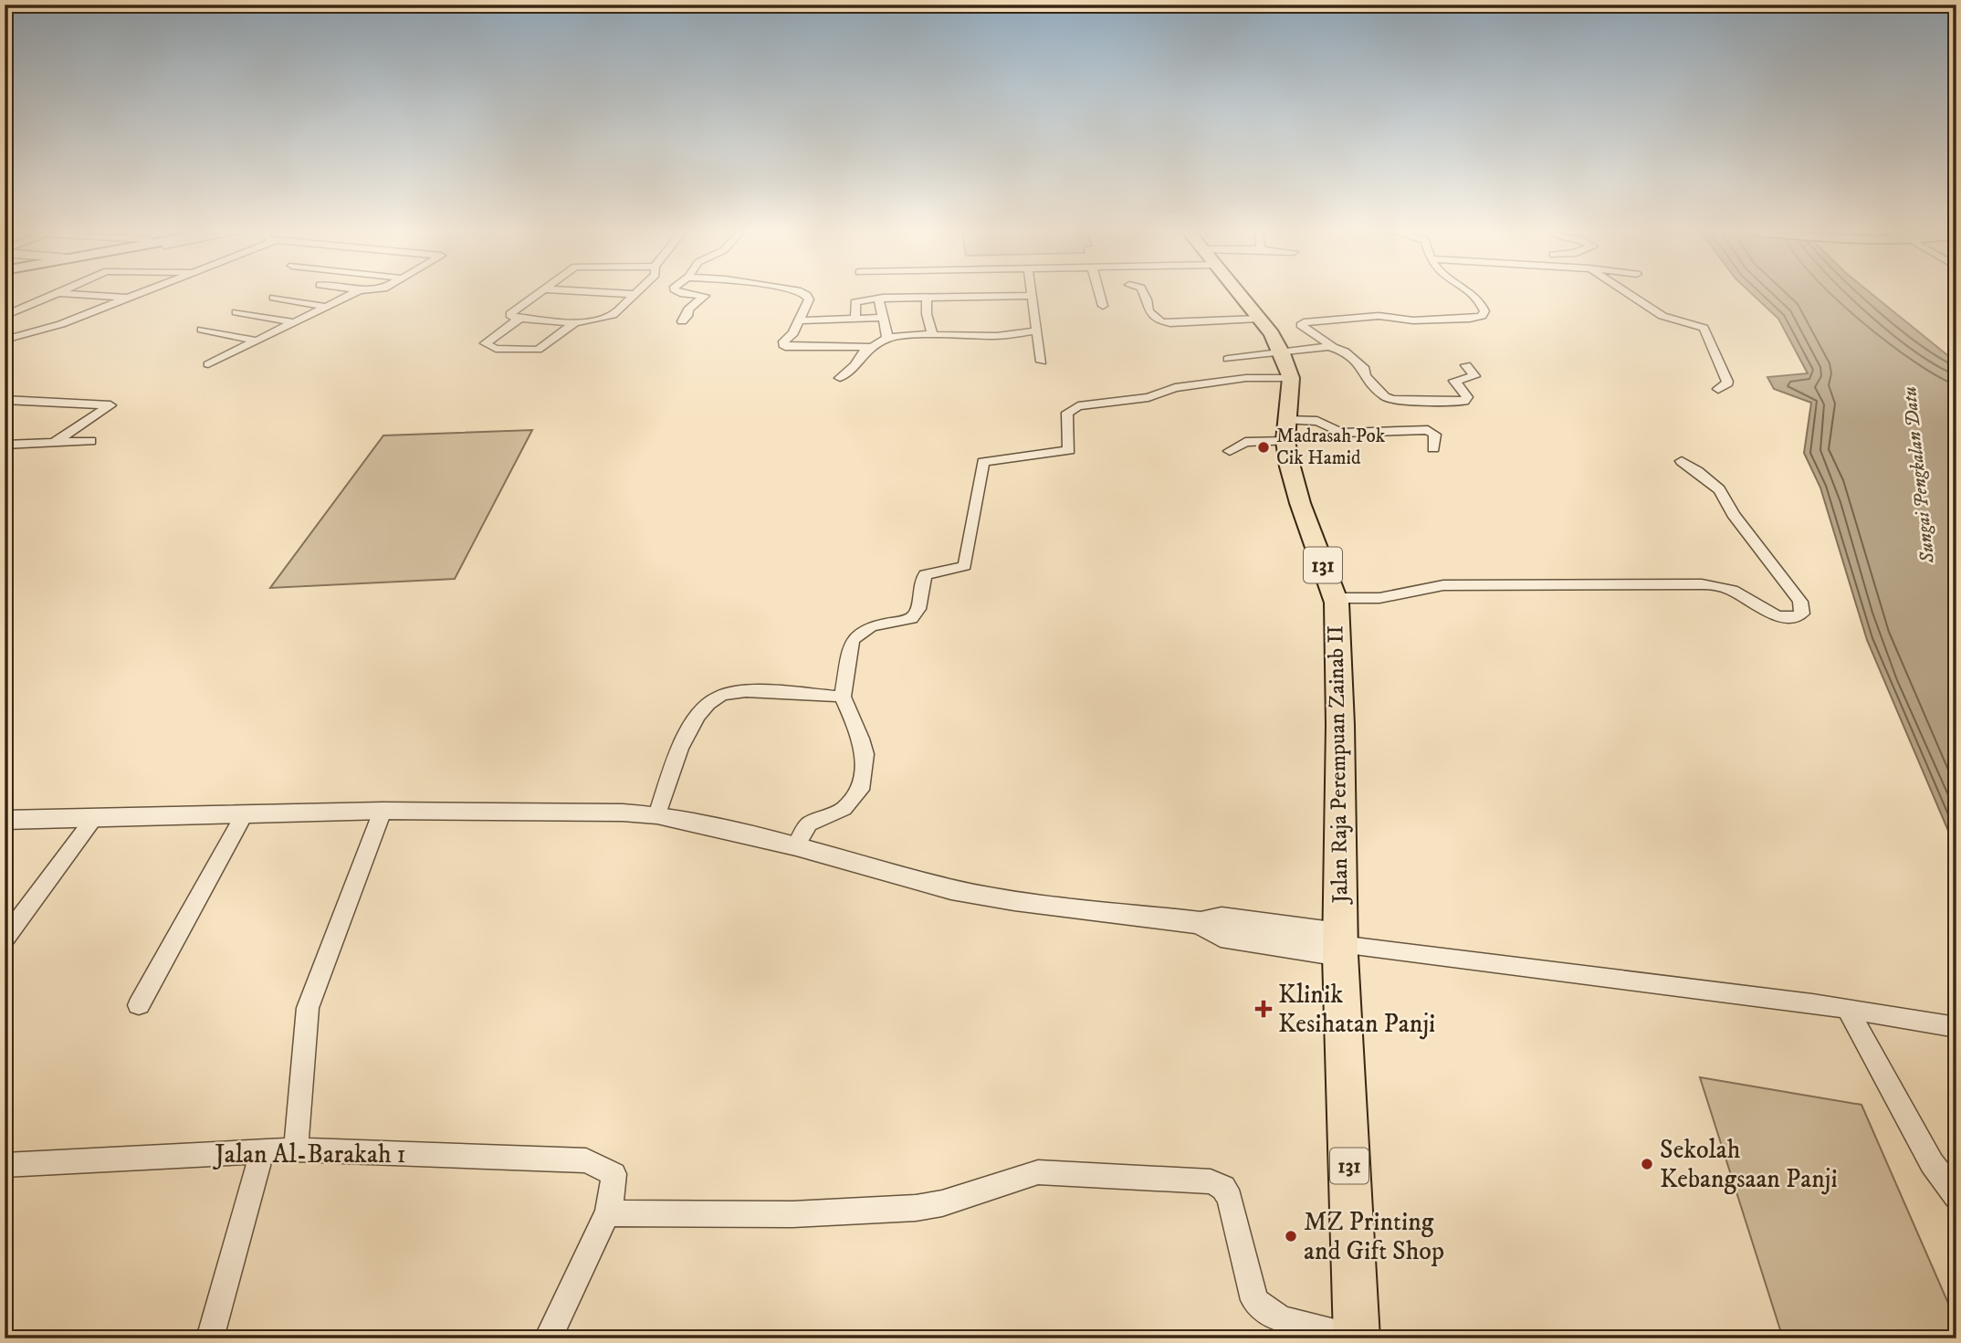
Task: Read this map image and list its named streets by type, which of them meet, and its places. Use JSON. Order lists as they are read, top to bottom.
{
  "streets": {
    "main road": ["131", "Jalan Raja Perempuan Zainab II"],
    "street": ["Jalan Al-Barakah 1"]
  },
  "water": ["Sungai Pengkalan Datu"],
  "places": {
    "other": ["Madrasah Pok Cik Hamid", "Sekolah Kebangsaan Panji", "MZ Printing and Gift Shop"],
    "health": ["Klinik Kesihatan Panji"]
  }
}
